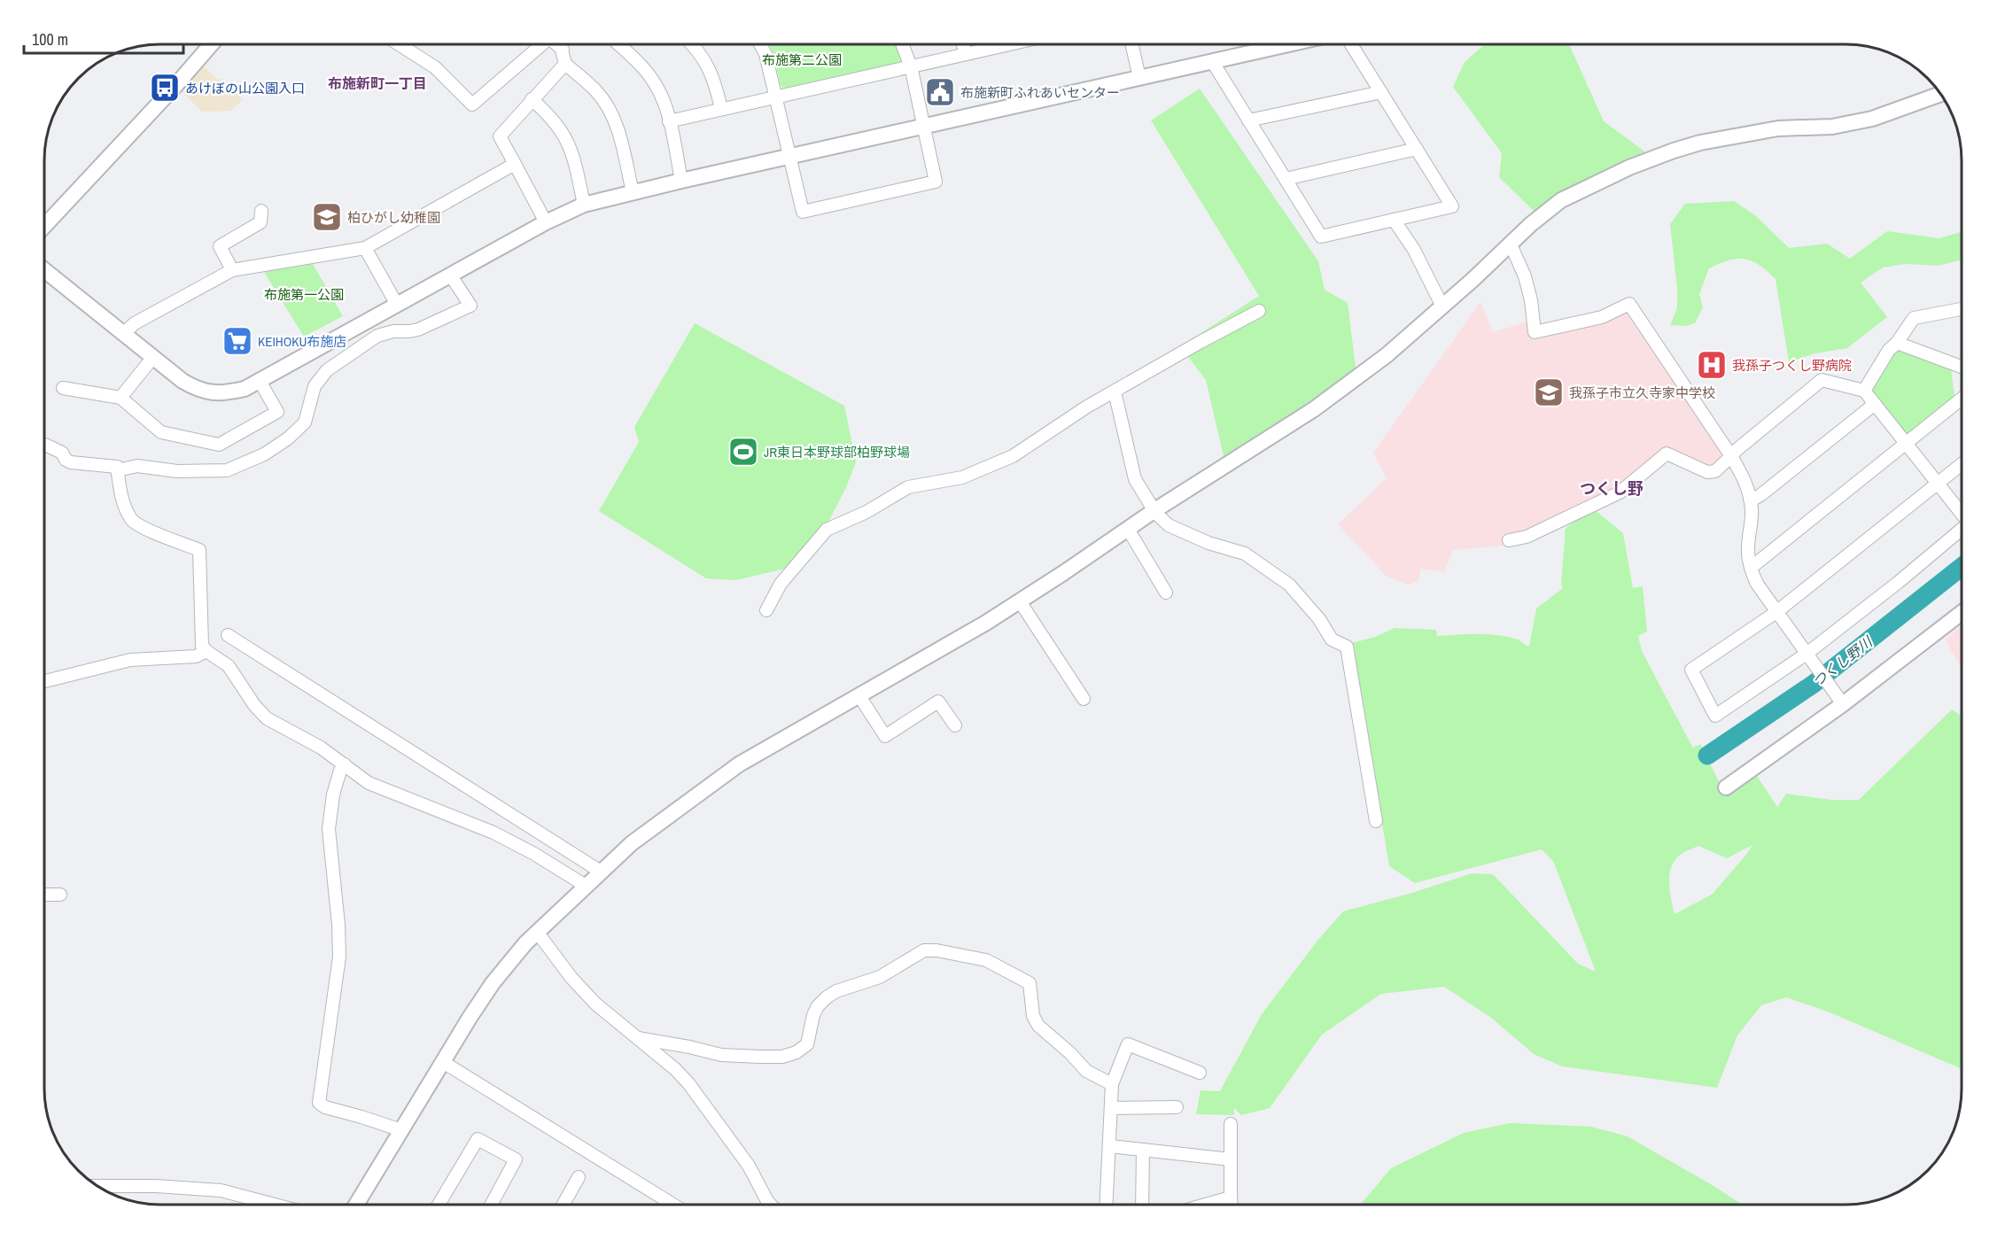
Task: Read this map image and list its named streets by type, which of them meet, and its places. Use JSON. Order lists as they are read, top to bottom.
{
  "districts": ["布施新町一丁目", "つくし野"],
  "water": ["つくし野川"],
  "parks": ["布施第二公園", "布施第一公園"],
  "places": {
    "bus stop": ["あけぼの山公園入口"],
    "public building": ["布施新町ふれあいセンター"],
    "school or university": ["柏ひがし幼稚園", "我孫子市立久寺家中学校"],
    "supermarket": ["KEIHOKU布施店"],
    "hospital": ["我孫子つくし野病院"],
    "sports": ["JR東日本野球部柏野球場"]
  },
  "scale_bar": "100 m"
}
